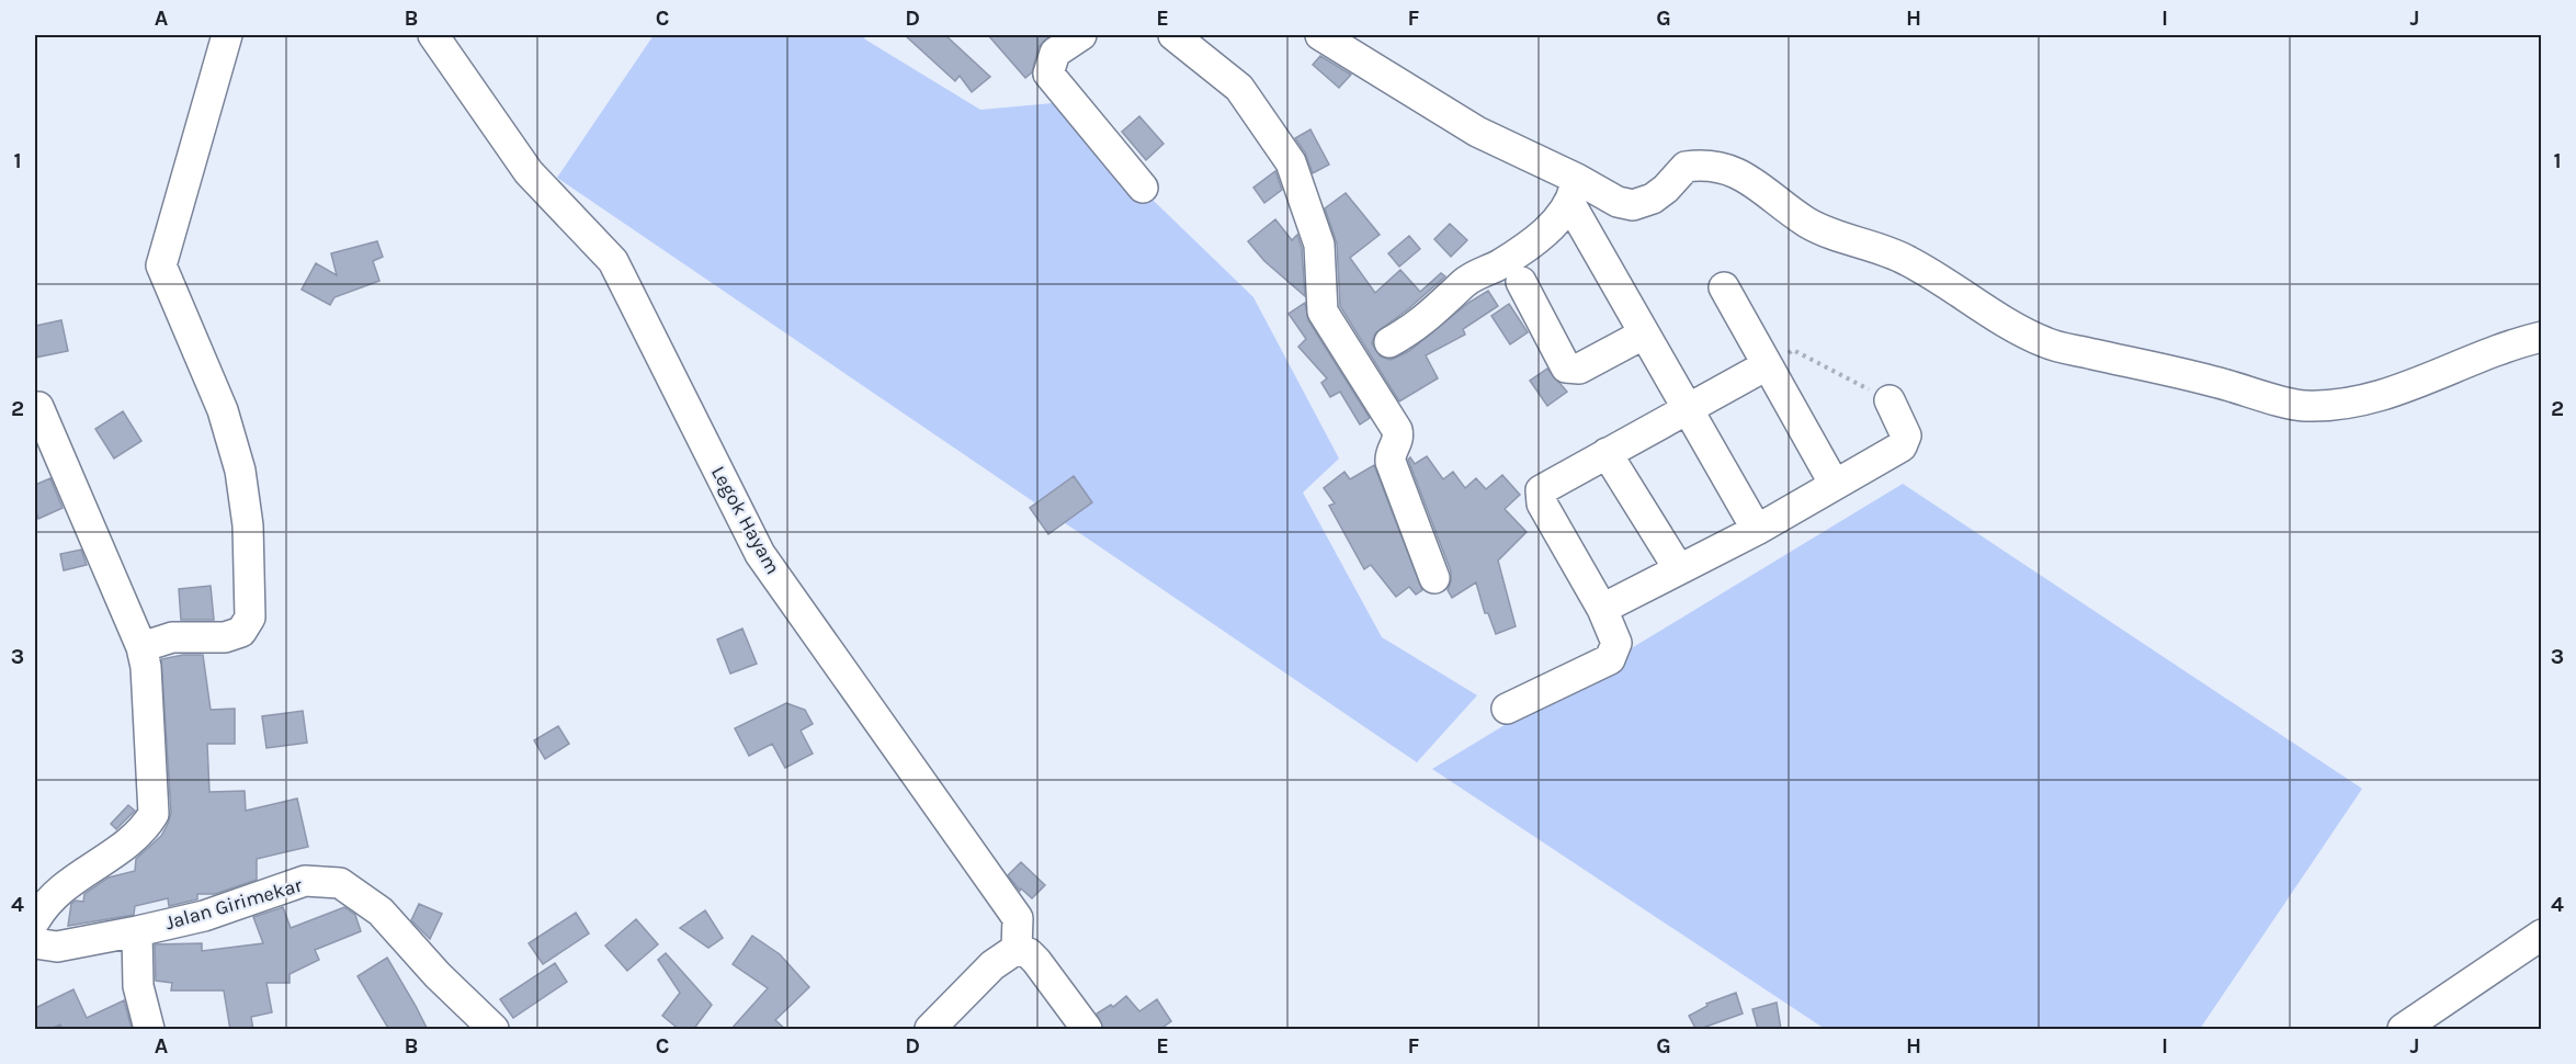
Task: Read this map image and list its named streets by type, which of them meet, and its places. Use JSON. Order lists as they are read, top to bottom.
{
  "streets": {
    "street": ["Legok Hayam", "Jalan Girimekar"]
  },
  "grid": {
    "columns": [
      "A",
      "B",
      "C",
      "D",
      "E",
      "F",
      "G",
      "H",
      "I",
      "J"
    ],
    "rows": [
      "1",
      "2",
      "3",
      "4"
    ]
  }
}
